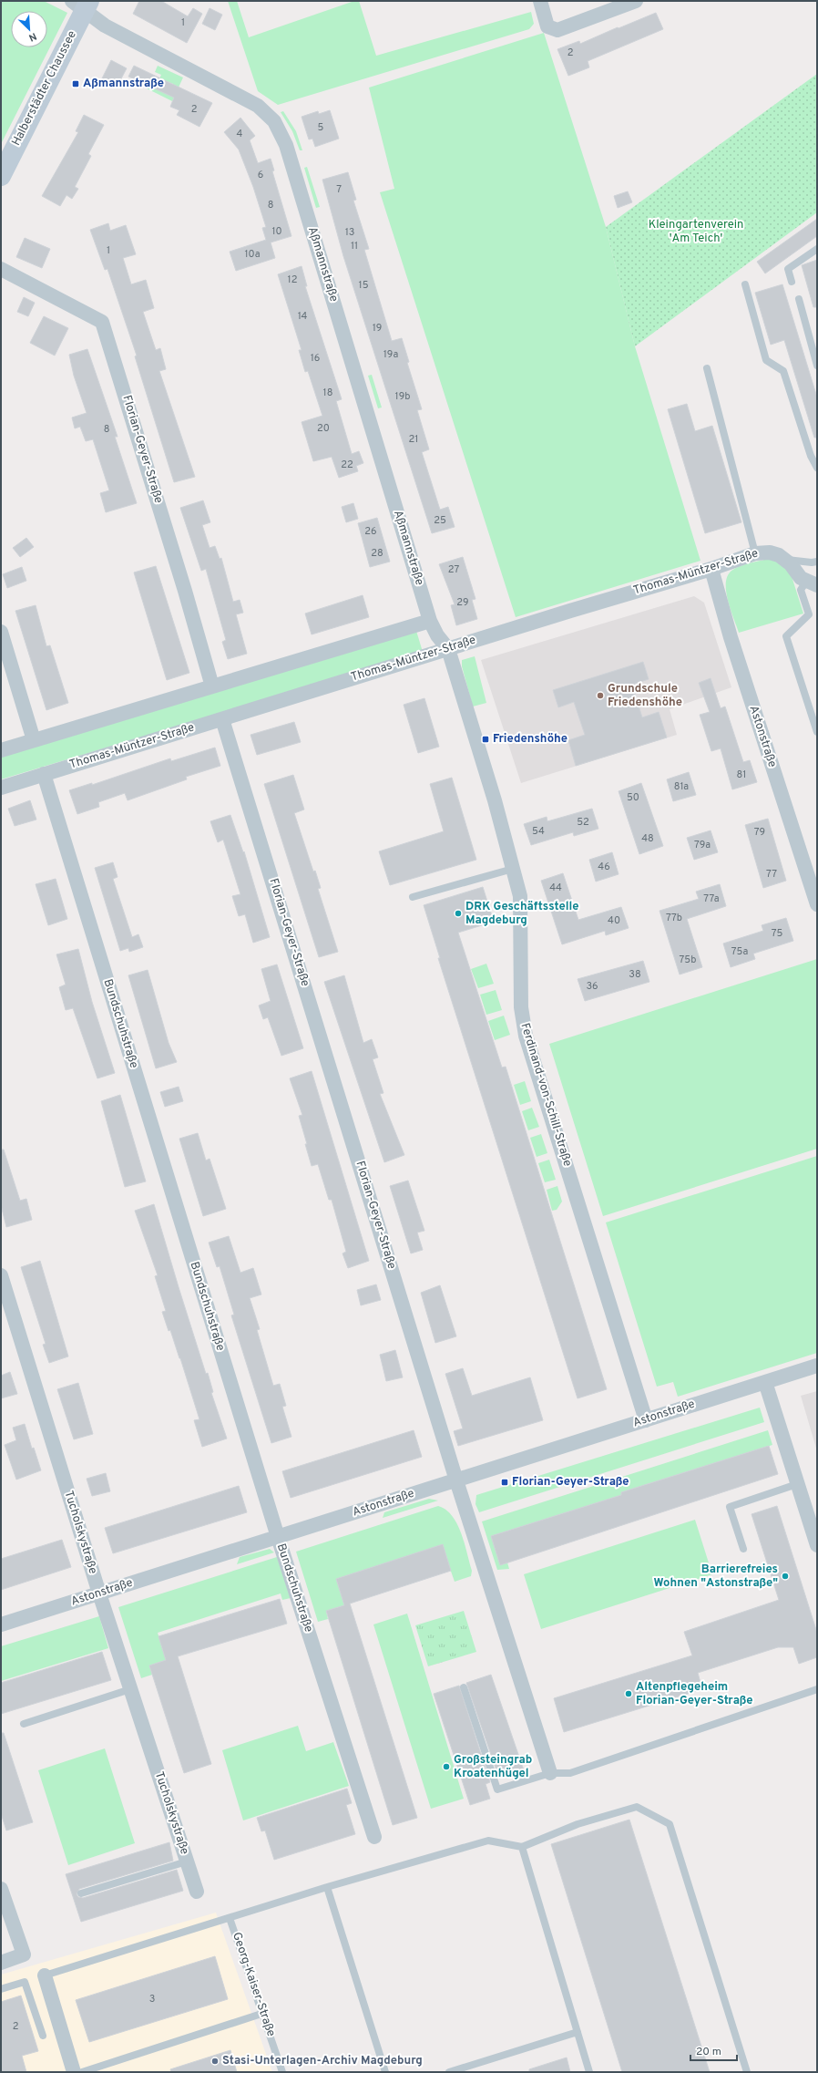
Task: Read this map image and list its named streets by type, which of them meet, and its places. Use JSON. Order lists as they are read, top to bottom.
{
  "streets": {
    "main road": ["Halberstädter Chaussee"],
    "street": [
      "Aßmannstraße",
      "Florian-Geyer-Straße",
      "Thomas-Müntzer-Straße",
      "Astonstraße",
      "Bundschuhstraße",
      "Ferdinand-von-Schill-Straße",
      "Tucholskystraße"
    ],
    "lane": ["Georg-Kaiser-Straße"]
  },
  "crossings": [
    ["Halberstädter Chaussee", "Aßmannstraße"],
    ["Aßmannstraße", "Ferdinand-von-Schill-Straße"],
    ["Florian-Geyer-Straße", "Thomas-Müntzer-Straße"],
    ["Florian-Geyer-Straße", "Astonstraße"],
    ["Thomas-Müntzer-Straße", "Astonstraße"],
    ["Thomas-Müntzer-Straße", "Bundschuhstraße"],
    ["Thomas-Müntzer-Straße", "Ferdinand-von-Schill-Straße"],
    ["Astonstraße", "Bundschuhstraße"],
    ["Astonstraße", "Ferdinand-von-Schill-Straße"],
    ["Astonstraße", "Tucholskystraße"]
  ],
  "parks": ["Kleingartenverein 'Am Teich'"],
  "places": {
    "transit": ["Aßmannstraße", "Friedenshöhe", "Florian-Geyer-Straße"],
    "other": [
      "Grundschule Friedenshöhe",
      "DRK Geschäftsstelle Magdeburg",
      "Barrierefreies Wohnen \"Astonstraße\"",
      "Altenpflegeheim Florian-Geyer-Straße",
      "Großsteingrab Kroatenhügel",
      "Stasi-Unterlagen-Archiv Magdeburg"
    ]
  },
  "house_numbers": [
    "1",
    "2",
    "2",
    "5",
    "4",
    "6",
    "7",
    "8",
    "10",
    "13",
    "11",
    "1",
    "10a",
    "12",
    "15",
    "14",
    "19",
    "19a",
    "16",
    "18",
    "19b",
    "20",
    "8",
    "21",
    "22",
    "25",
    "26",
    "28",
    "27",
    "29",
    "81",
    "81a",
    "50",
    "52",
    "54",
    "79",
    "48",
    "79a",
    "46",
    "77",
    "44",
    "77a",
    "77b",
    "40",
    "75",
    "75a",
    "75b",
    "38",
    "36",
    "3",
    "2"
  ],
  "scale_bar": "20 m",
  "north": "bottom right"
}
